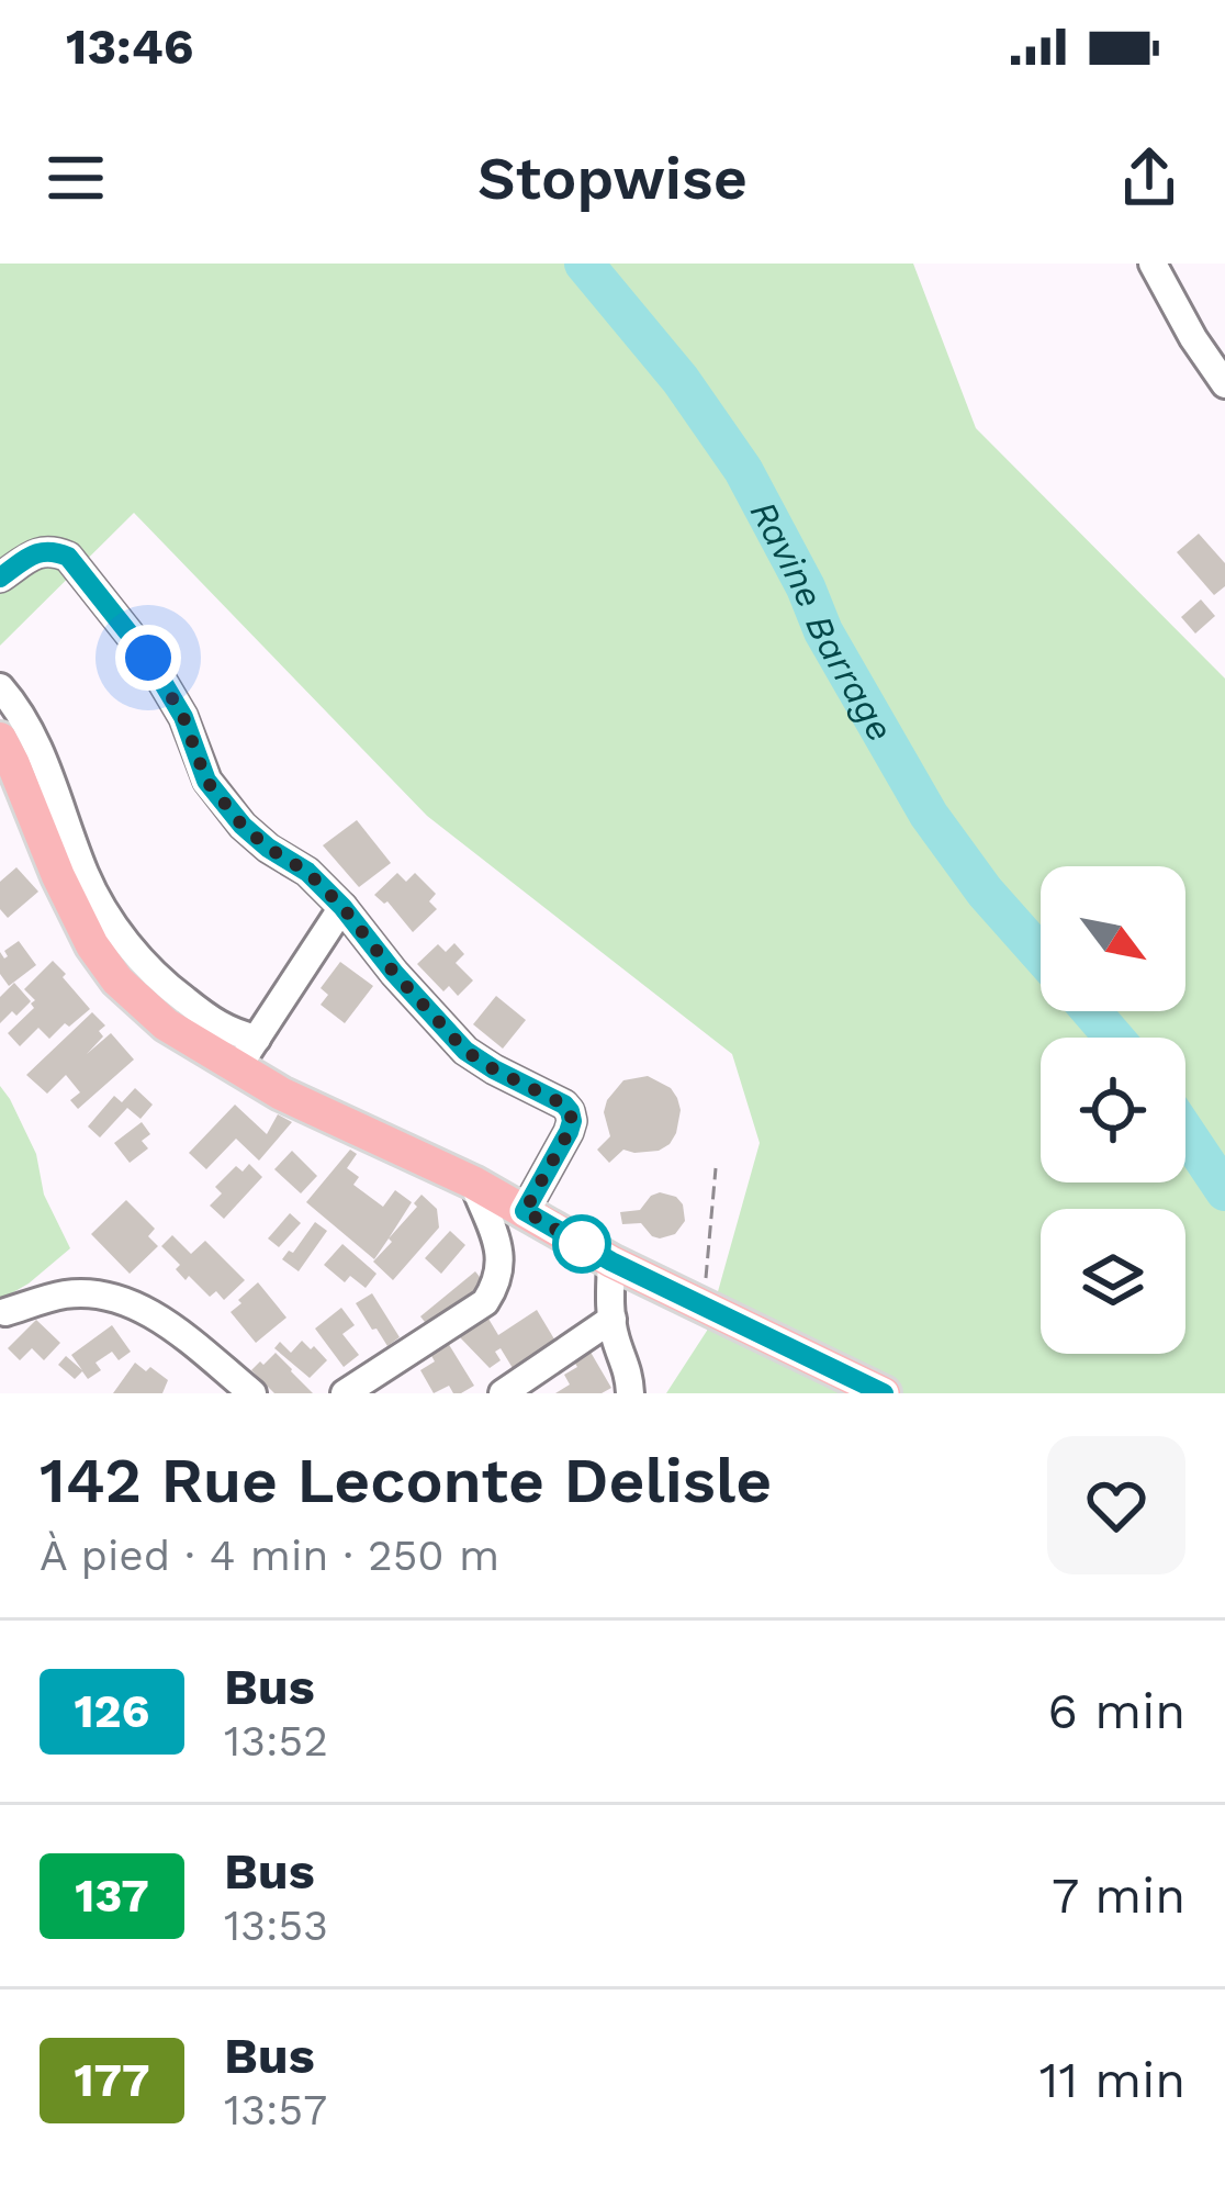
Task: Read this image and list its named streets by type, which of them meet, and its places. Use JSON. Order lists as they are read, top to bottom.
{
  "water": ["Ravine Barrage"],
  "lines": ["bus line 126"],
  "north": "bottom right",
  "page": {
    "status": "13:46",
    "header": "Stopwise",
    "heading": ["142 Rue Leconte Delisle", "À pied · 4 min · 250 m"],
    "list": [
      {
        "mark": "126",
        "name": "Bus",
        "note": "13:52",
        "value": "6 min"
      },
      {
        "mark": "137",
        "name": "Bus",
        "note": "13:53",
        "value": "7 min"
      },
      {
        "mark": "177",
        "name": "Bus",
        "note": "13:57",
        "value": "11 min"
      }
    ]
  }
}
